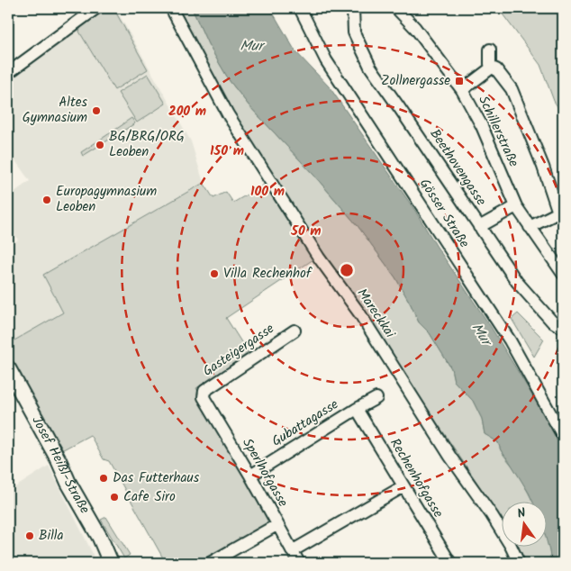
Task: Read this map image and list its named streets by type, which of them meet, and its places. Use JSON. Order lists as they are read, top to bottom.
{
  "streets": {
    "main road": ["Josef Heißl-Straße"],
    "street": [
      "Schillerstraße",
      "Beethovengasse",
      "Gösser Straße",
      "Mareckkai",
      "Gasteigergasse",
      "Gubattagasse",
      "Sperlhofgasse",
      "Rechenhofgasse"
    ]
  },
  "crossings": [
    ["Gasteigergasse", "Sperlhofgasse"],
    ["Gubattagasse", "Sperlhofgasse"],
    ["Gubattagasse", "Rechenhofgasse"]
  ],
  "water": ["Mur"],
  "places": {
    "transit": ["Zollnergasse"],
    "other": [
      "Altes Gymnasium",
      "BG/BRG/ORG Leoben",
      "Europagymnasium Leoben",
      "Villa Rechenhof",
      "Das Futterhaus",
      "Cafe Siro",
      "Billa"
    ]
  },
  "north": "top",
  "rings": [
    "200 m",
    "150 m",
    "100 m",
    "50 m"
  ]
}
